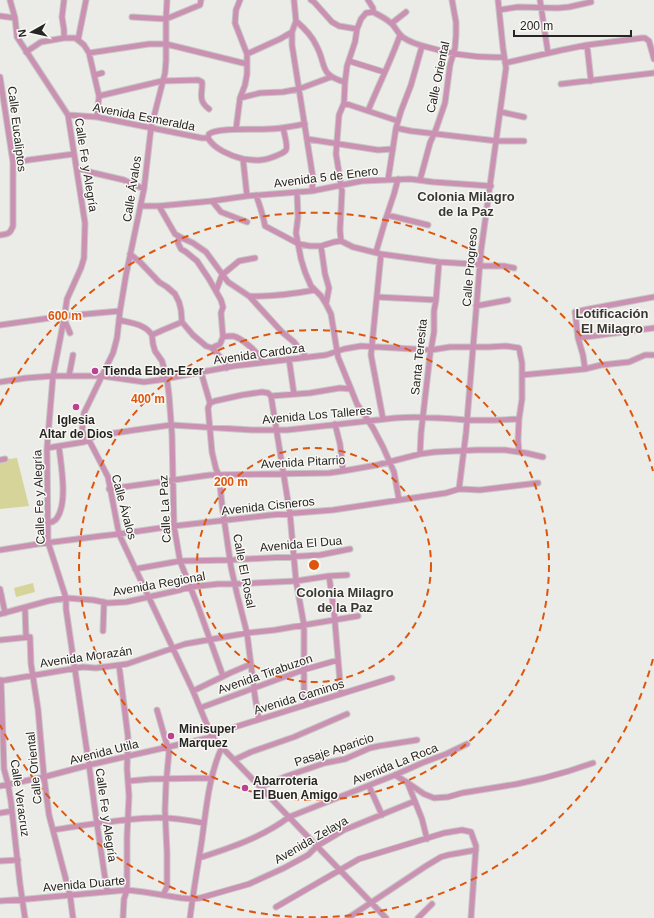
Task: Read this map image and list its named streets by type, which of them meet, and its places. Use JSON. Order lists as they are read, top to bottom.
{
  "streets": {
    "street": [
      "Calle Oriental",
      "Avenida Esmeralda",
      "Calle Eucaliptos",
      "Calle Fe y Alegría",
      "Avenida 5 de Enero",
      "Calle Ávalos",
      "Calle Progreso",
      "Avenida Cardoza",
      "Santa Teresita",
      "Avenida Los Talleres",
      "Avenida Pitarrio",
      "Avenida Cisneros",
      "Calle La Paz",
      "Avenida El Dua",
      "Calle El Rosal",
      "Avenida Regional",
      "Avenida Morazán",
      "Avenida Tirabuzon",
      "Avenida Caminos",
      "Pasaje Aparicio",
      "Avenida Utila",
      "Avenida La Roca",
      "Calle Veracruz",
      "Avenida Zelaya",
      "Avenida Duarte"
    ]
  },
  "crossings": [
    ["Calle Oriental", "Avenida 5 de Enero"],
    ["Calle Oriental", "Avenida Regional"],
    ["Calle Oriental", "Avenida Morazán"],
    ["Calle Oriental", "Avenida Utila"],
    ["Calle Oriental", "Avenida Duarte"],
    ["Avenida Esmeralda", "Calle Fe y Alegría"],
    ["Avenida Esmeralda", "Calle Ávalos"],
    ["Calle Fe y Alegría", "Avenida Cardoza"],
    ["Calle Fe y Alegría", "Avenida Los Talleres"],
    ["Calle Fe y Alegría", "Avenida Cisneros"],
    ["Calle Fe y Alegría", "Avenida Regional"],
    ["Calle Fe y Alegría", "Avenida Morazán"],
    ["Calle Fe y Alegría", "Avenida Utila"],
    ["Calle Fe y Alegría", "Avenida Duarte"],
    ["Avenida 5 de Enero", "Calle Ávalos"],
    ["Avenida 5 de Enero", "Calle Progreso"],
    ["Calle Ávalos", "Avenida Cardoza"],
    ["Calle Ávalos", "Avenida Los Talleres"],
    ["Calle Ávalos", "Avenida Pitarrio"],
    ["Calle Ávalos", "Avenida Cisneros"],
    ["Calle Ávalos", "Avenida El Dua"],
    ["Calle Ávalos", "Avenida Regional"],
    ["Calle Ávalos", "Avenida Morazán"],
    ["Calle Ávalos", "Avenida Tirabuzon"],
    ["Calle Ávalos", "Avenida Caminos"],
    ["Calle Ávalos", "Pasaje Aparicio"],
    ["Calle Ávalos", "Avenida Utila"],
    ["Calle Ávalos", "Avenida La Roca"],
    ["Calle Ávalos", "Avenida Zelaya"],
    ["Calle Progreso", "Avenida Cardoza"],
    ["Calle Progreso", "Avenida Los Talleres"],
    ["Calle Progreso", "Avenida Pitarrio"],
    ["Calle Progreso", "Avenida Cisneros"],
    ["Avenida Cardoza", "Santa Teresita"],
    ["Avenida Cardoza", "Calle La Paz"],
    ["Avenida Cardoza", "Calle El Rosal"],
    ["Santa Teresita", "Avenida Los Talleres"],
    ["Santa Teresita", "Avenida Pitarrio"],
    ["Avenida Los Talleres", "Calle La Paz"],
    ["Avenida Los Talleres", "Calle El Rosal"],
    ["Avenida Pitarrio", "Calle La Paz"],
    ["Avenida Pitarrio", "Calle El Rosal"],
    ["Avenida Cisneros", "Calle La Paz"],
    ["Avenida Cisneros", "Calle El Rosal"],
    ["Calle La Paz", "Avenida El Dua"],
    ["Calle La Paz", "Avenida Regional"],
    ["Calle La Paz", "Avenida Morazán"],
    ["Avenida El Dua", "Calle El Rosal"],
    ["Calle El Rosal", "Avenida Regional"],
    ["Calle El Rosal", "Avenida Morazán"],
    ["Calle El Rosal", "Avenida Tirabuzon"],
    ["Calle El Rosal", "Avenida Caminos"],
    ["Avenida Morazán", "Calle Veracruz"],
    ["Avenida Caminos", "Avenida Utila"],
    ["Avenida Utila", "Calle Veracruz"],
    ["Calle Veracruz", "Avenida Duarte"],
    ["Avenida Zelaya", "Avenida Duarte"]
  ],
  "districts": ["Colonia Milagro de la Paz", "Lotificación El Milagro", "Colonia Milagro de la Paz"],
  "places": [
    "Tienda Eben-Ezer",
    "Iglesia Altar de Dios",
    "Minisuper Marquez",
    "Abarroteria El Buen Amigo"
  ],
  "scale_bar": "200 m",
  "north": "left",
  "rings": ["600 m", "400 m", "200 m"]
}
